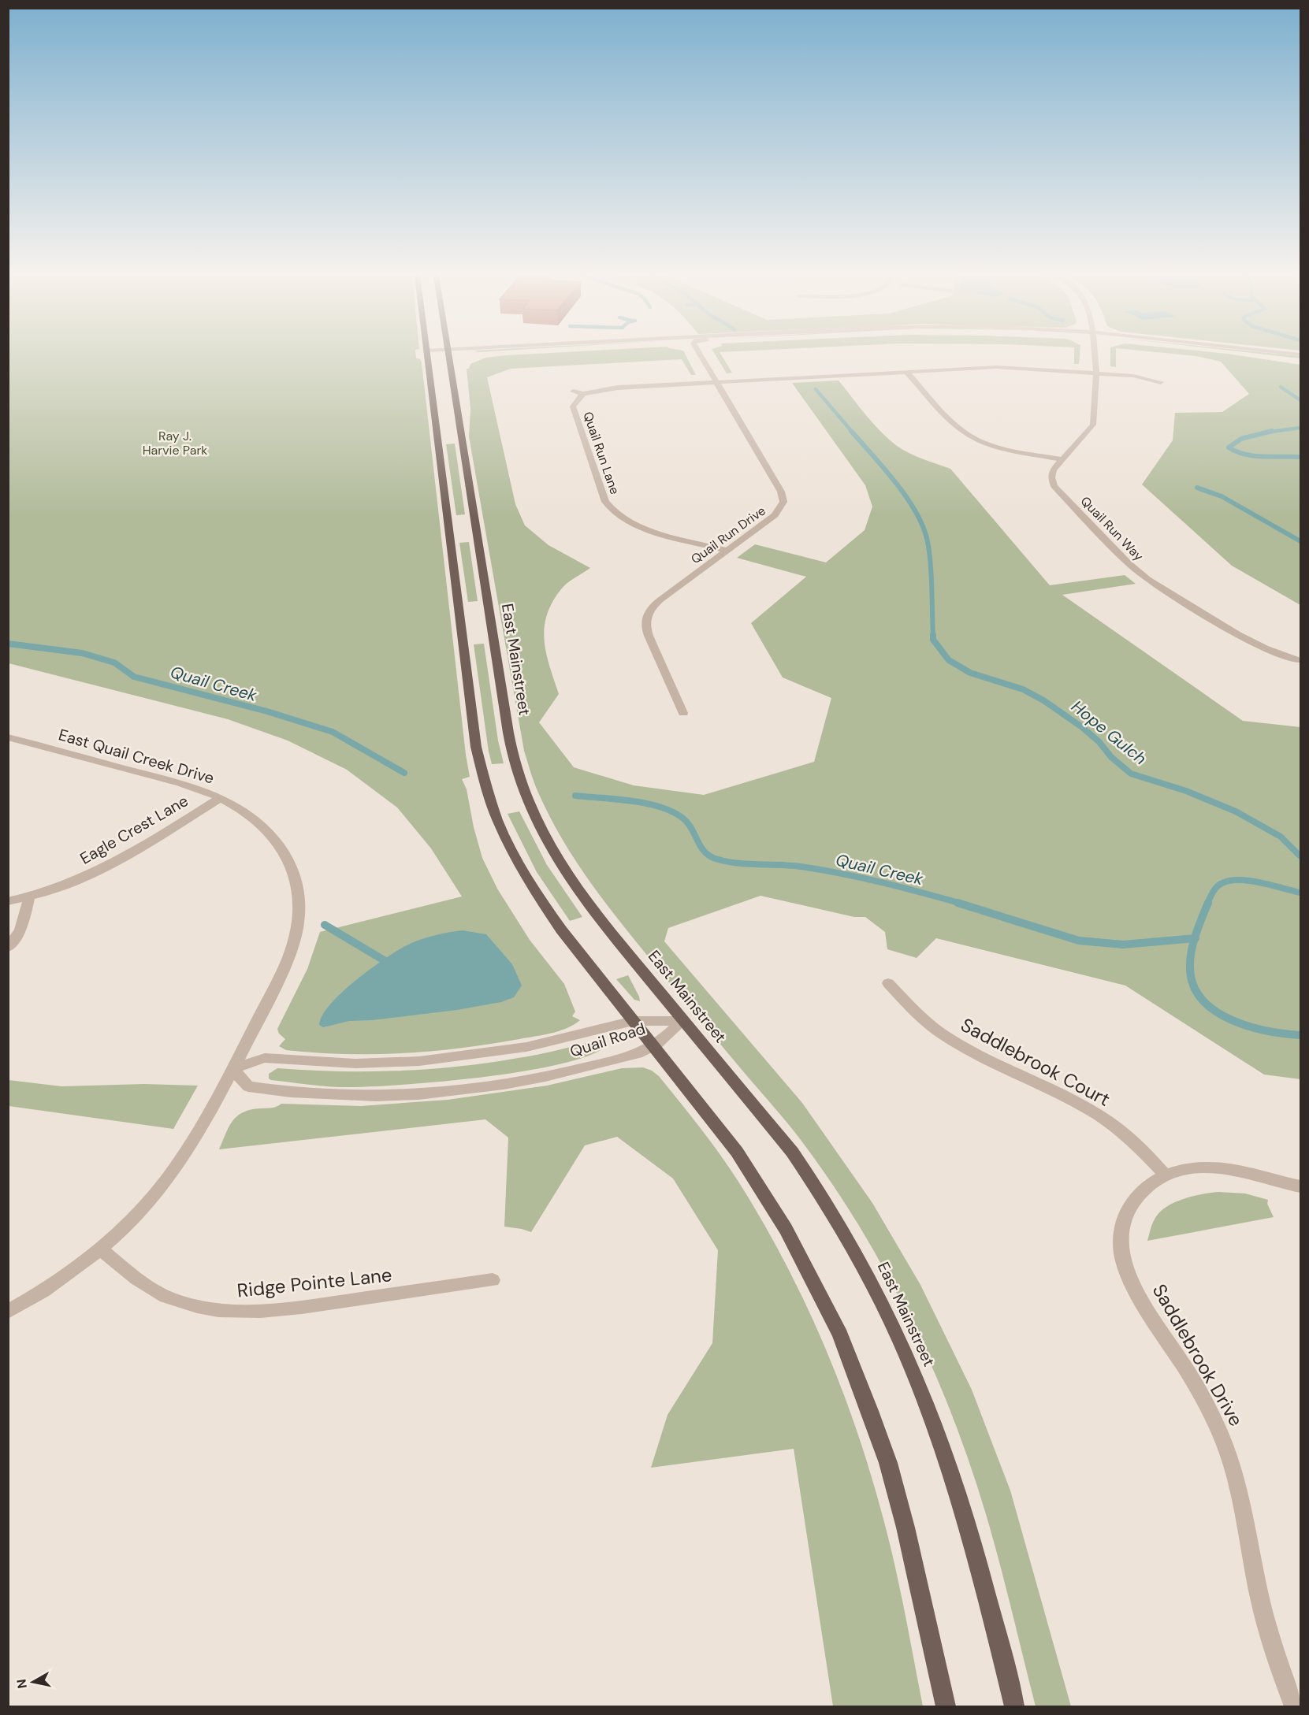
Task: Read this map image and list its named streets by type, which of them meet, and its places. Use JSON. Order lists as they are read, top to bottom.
{
  "streets": {
    "main road": ["East Mainstreet"],
    "street": [
      "Quail Run Lane",
      "Quail Run Way",
      "Quail Run Drive",
      "East Quail Creek Drive",
      "Eagle Crest Lane",
      "Quail Road",
      "Saddlebrook Court",
      "Ridge Pointe Lane",
      "Saddlebrook Drive"
    ]
  },
  "crossings": [
    ["Quail Run Lane", "Quail Run Drive"],
    ["East Mainstreet", "Quail Road"],
    ["East Quail Creek Drive", "Eagle Crest Lane"],
    ["East Quail Creek Drive", "Quail Road"],
    ["East Quail Creek Drive", "Ridge Pointe Lane"],
    ["Saddlebrook Court", "Saddlebrook Drive"]
  ],
  "water": ["Quail Creek", "Hope Gulch"],
  "parks": ["Ray J. Harvie Park"],
  "north": "left"
}
